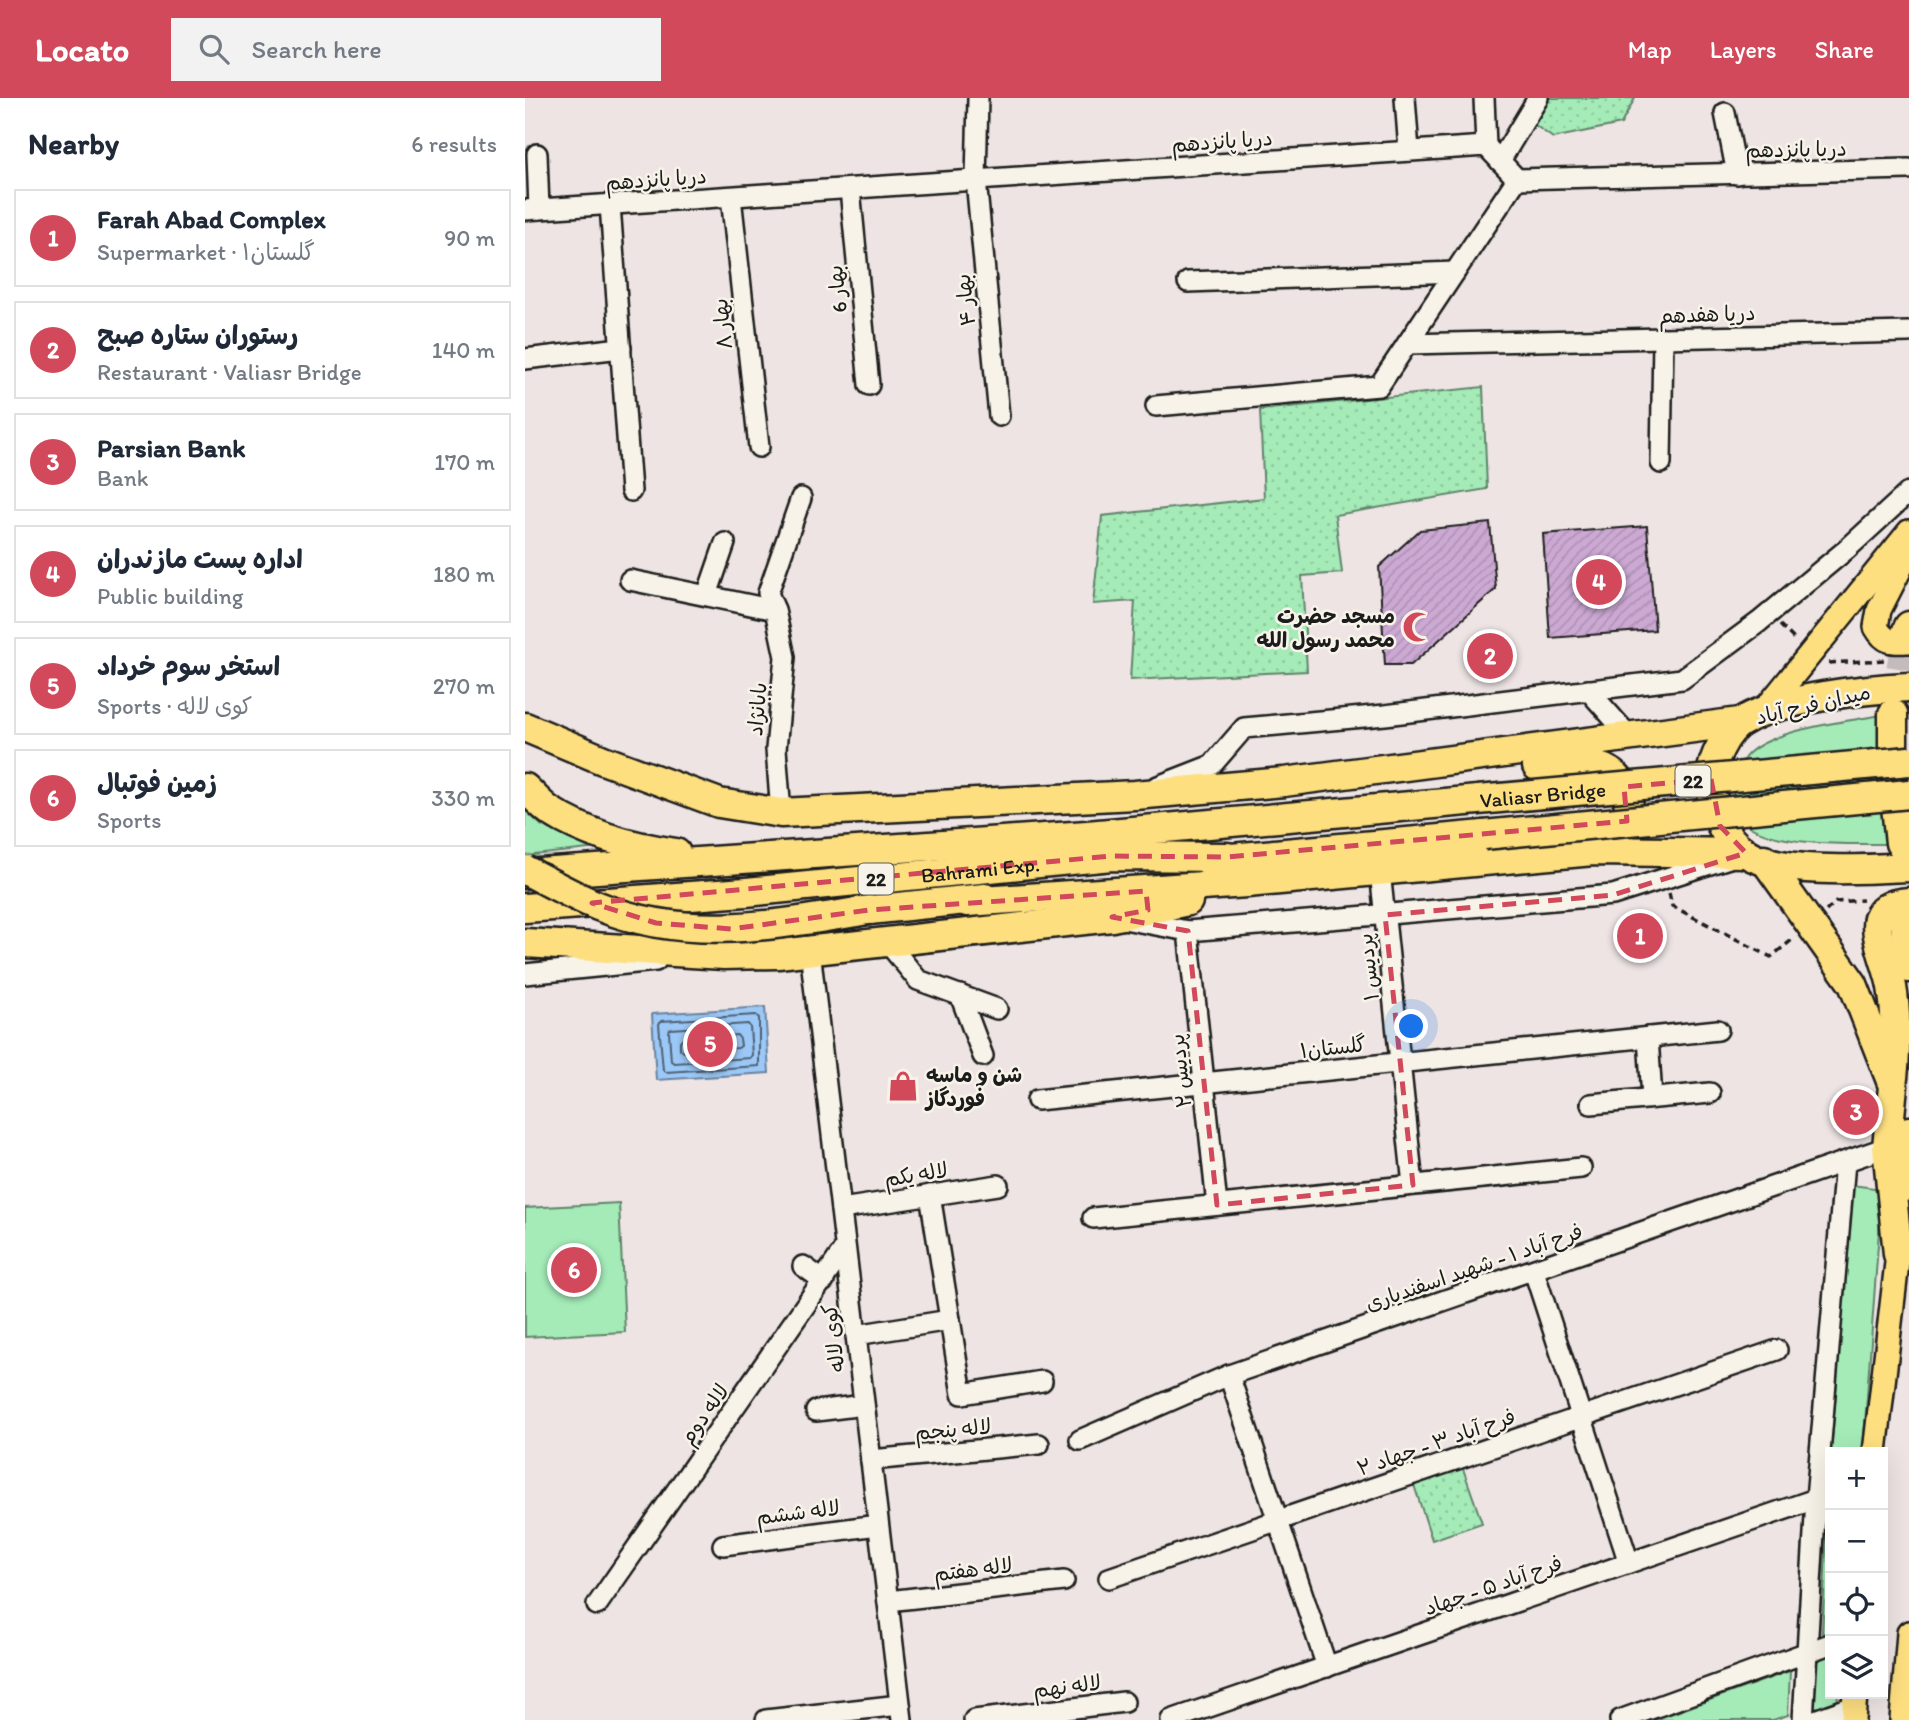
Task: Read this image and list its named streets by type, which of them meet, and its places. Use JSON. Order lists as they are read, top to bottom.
{
  "streets": {
    "highway": [
      "میدان فرح آباد",
      "22",
      "Valiasr Bridge",
      "Bahrami Exp."
    ],
    "street": [
      "دریا پانزدهم",
      "بهار 6",
      "بهار ۴",
      "دریا هفدهم",
      "بهار ۸",
      "بابانژاد",
      "پردیس ۱",
      "گلستان۱",
      "پردیس ۲",
      "لاله یکم",
      "فرح آباد ۱ - شهید اسفندیاری",
      "کوی لاله",
      "لاله دوم",
      "لاله پنجم",
      "فرح آباد ۳ - جهاد ۲",
      "لاله ششم",
      "لاله هفتم",
      "فرح آباد ۵ - جهاد",
      "لاله نهم"
    ]
  },
  "crossings": [
    ["دریا پانزدهم", "بهار 6"],
    ["دریا پانزدهم", "بهار ۴"],
    ["دریا پانزدهم", "بهار ۸"],
    ["Valiasr Bridge", "Bahrami Exp."],
    ["پردیس ۱", "گلستان۱"],
    ["گلستان۱", "پردیس ۲"],
    ["لاله یکم", "کوی لاله"],
    ["کوی لاله", "لاله دوم"],
    ["کوی لاله", "لاله پنجم"],
    ["کوی لاله", "لاله ششم"],
    ["کوی لاله", "لاله هفتم"]
  ],
  "places": {
    "mosque": ["مسجد حضرت محمد رسول الله"],
    "shop": ["شن و ماسه فوردگاز"]
  },
  "page": {
    "header": "Locato",
    "search": "Search here",
    "nav": ["Map", "Layers", "Share"],
    "heading": ["Nearby", "6 results"],
    "list": [
      {
        "mark": "1",
        "name": "Farah Abad Complex",
        "note": "Supermarket · گلستان۱",
        "value": "90 m"
      },
      {
        "mark": "2",
        "name": "رستوران ستاره صبح",
        "note": "Restaurant · Valiasr Bridge",
        "value": "140 m"
      },
      {
        "mark": "3",
        "name": "Parsian Bank",
        "note": "Bank",
        "value": "170 m"
      },
      {
        "mark": "4",
        "name": "اداره پست مازندران",
        "note": "Public building",
        "value": "180 m"
      },
      {
        "mark": "5",
        "name": "استخر سوم خرداد",
        "note": "Sports · کوی لاله",
        "value": "270 m"
      },
      {
        "mark": "6",
        "name": "زمین فوتبال",
        "note": "Sports",
        "value": "330 m"
      }
    ],
    "pins": [
      "4",
      "2",
      "1",
      "5",
      "3",
      "6"
    ],
    "map_buttons": ["+", "−"]
  }
}
